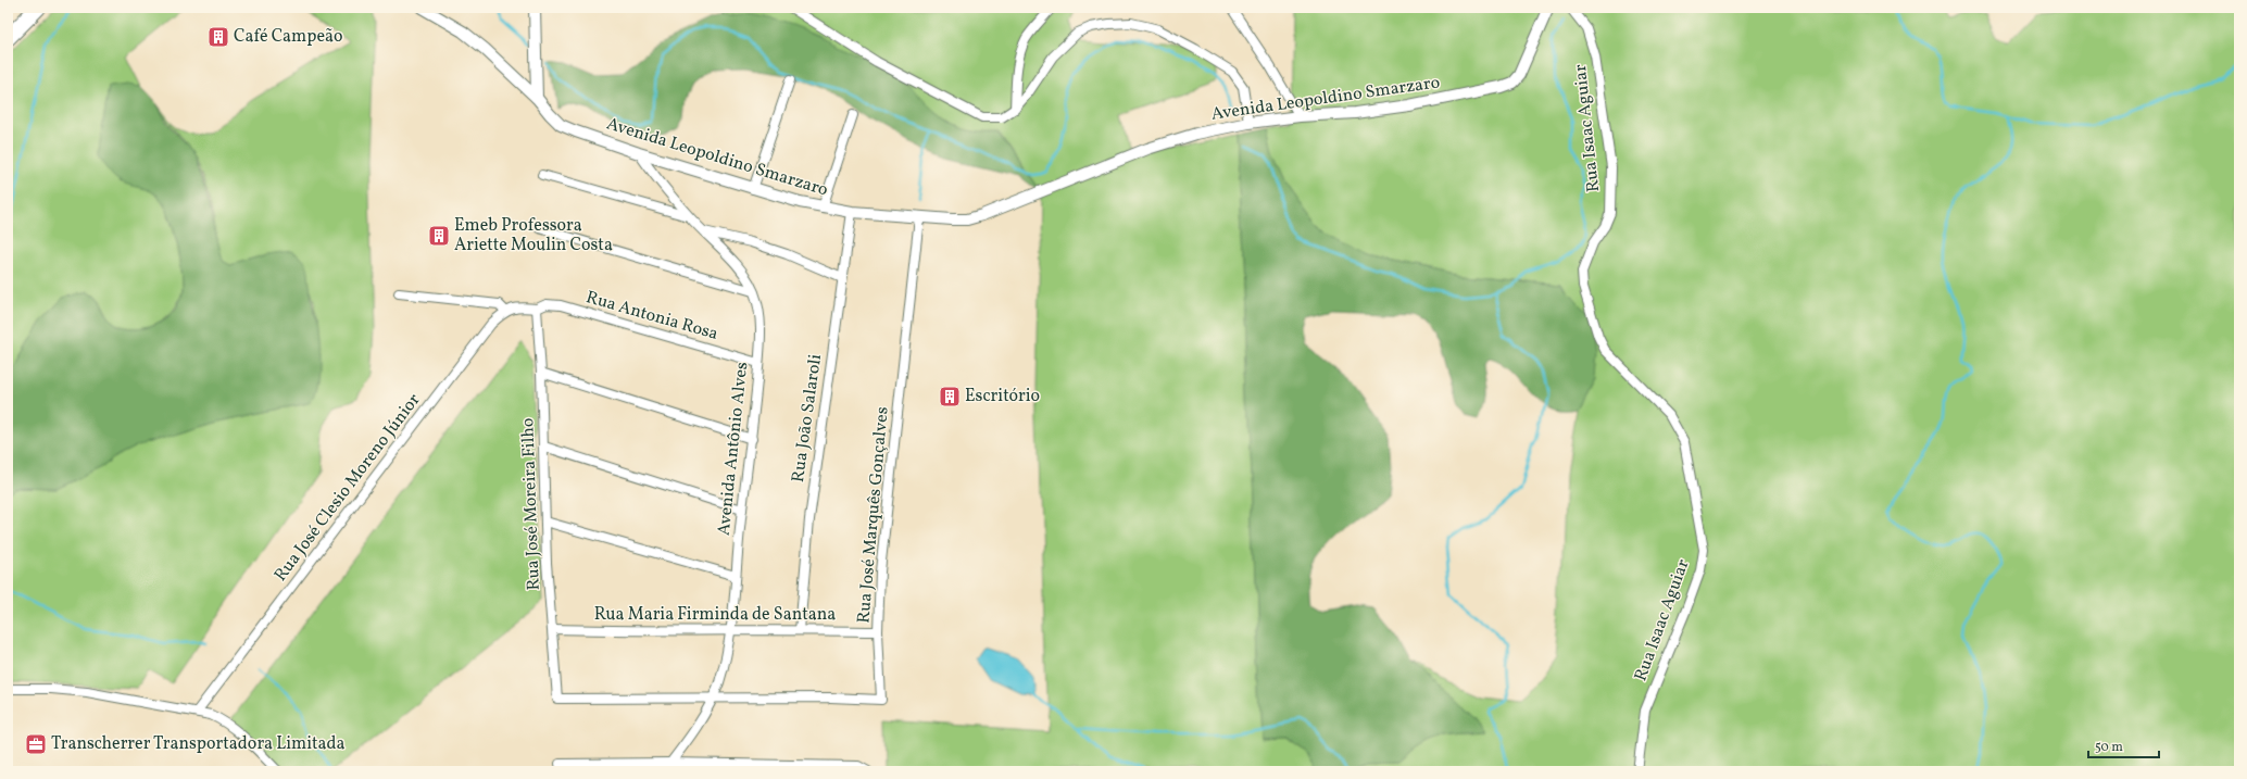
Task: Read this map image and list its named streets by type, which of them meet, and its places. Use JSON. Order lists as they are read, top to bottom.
{
  "streets": {
    "street": [
      "Avenida Leopoldino Smarzaro",
      "Rua Isaac Aguiar",
      "Rua Antonia Rosa",
      "Rua João Salaroli",
      "Avenida Antônio Alves",
      "Rua José Clesio Moreno Júnior",
      "Rua José Moreira Filho",
      "Rua José Marquês Gonçalves",
      "Rua Maria Firminda de Santana"
    ]
  },
  "crossings": [
    ["Avenida Leopoldino Smarzaro", "Rua João Salaroli"],
    ["Avenida Leopoldino Smarzaro", "Avenida Antônio Alves"],
    ["Avenida Leopoldino Smarzaro", "Rua José Marquês Gonçalves"],
    ["Rua Antonia Rosa", "Avenida Antônio Alves"],
    ["Rua Antonia Rosa", "Rua José Moreira Filho"],
    ["Rua João Salaroli", "Rua Maria Firminda de Santana"],
    ["Avenida Antônio Alves", "Rua José Moreira Filho"],
    ["Avenida Antônio Alves", "Rua José Marquês Gonçalves"],
    ["Avenida Antônio Alves", "Rua Maria Firminda de Santana"],
    ["Rua José Moreira Filho", "Rua José Marquês Gonçalves"],
    ["Rua José Moreira Filho", "Rua Maria Firminda de Santana"],
    ["Rua José Marquês Gonçalves", "Rua Maria Firminda de Santana"]
  ],
  "places": {
    "building": ["Café Campeão", "Emeb Professora Ariette Moulin Costa", "Escritório"],
    "office": ["Transcherrer Transportadora Limitada"]
  },
  "scale_bar": "50 m"
}
